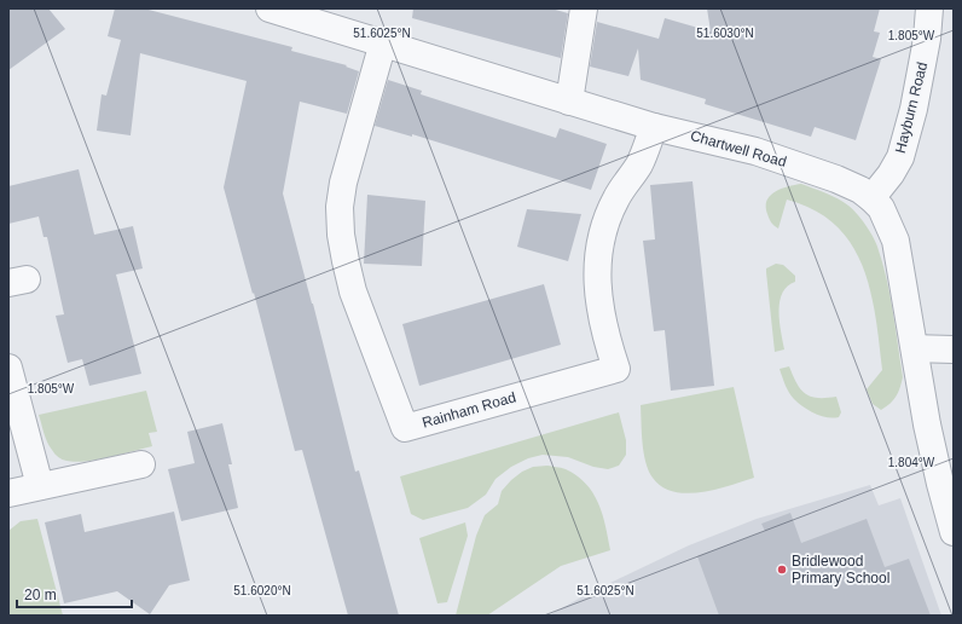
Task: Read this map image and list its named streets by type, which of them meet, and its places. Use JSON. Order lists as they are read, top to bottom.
{
  "streets": {
    "street": ["Hayburn Road", "Chartwell Road", "Rainham Road"]
  },
  "crossings": [
    ["Hayburn Road", "Chartwell Road"],
    ["Chartwell Road", "Rainham Road"]
  ],
  "places": ["Bridlewood Primary School"],
  "scale_bar": "20 m",
  "coordinates": [
    "51.6025°N",
    "51.6030°N",
    "1.805°W",
    "1.804°W",
    "51.6020°N"
  ]
}
